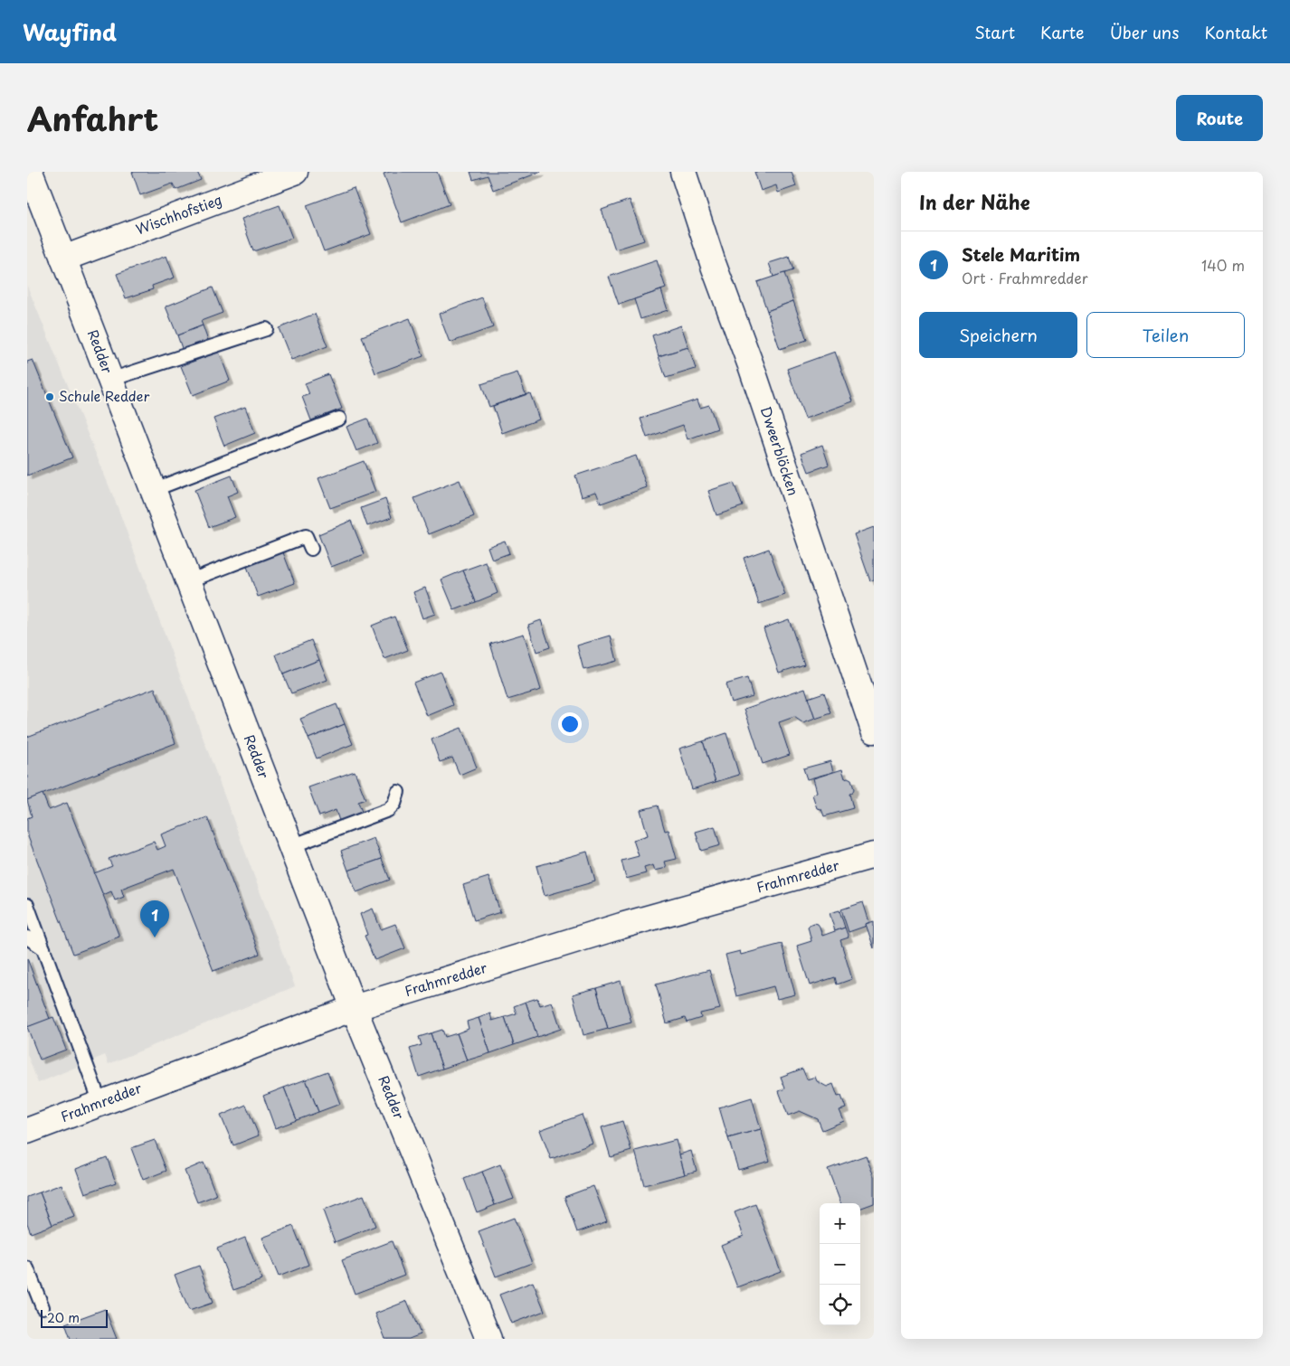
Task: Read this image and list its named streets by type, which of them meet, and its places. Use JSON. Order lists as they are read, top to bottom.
{
  "streets": {
    "street": [
      "Wischhofstieg",
      "Redder",
      "Dweerblöcken",
      "Frahmredder"
    ]
  },
  "crossings": [
    ["Wischhofstieg", "Redder"],
    ["Redder", "Frahmredder"]
  ],
  "places": ["Schule Redder"],
  "scale_bar": "20 m",
  "page": {
    "header": "Wayfind",
    "nav": [
      "Start",
      "Karte",
      "Über uns",
      "Kontakt"
    ],
    "title": "Anfahrt",
    "buttons": [
      "Route",
      ["Speichern", "Teilen"]
    ],
    "heading": "In der Nähe",
    "list": [
      {
        "mark": "1",
        "name": "Stele Maritim",
        "note": "Ort · Frahmredder",
        "value": "140 m"
      }
    ],
    "pins": "1",
    "map_buttons": ["+", "−"],
    "scale": "20 m"
  }
}
